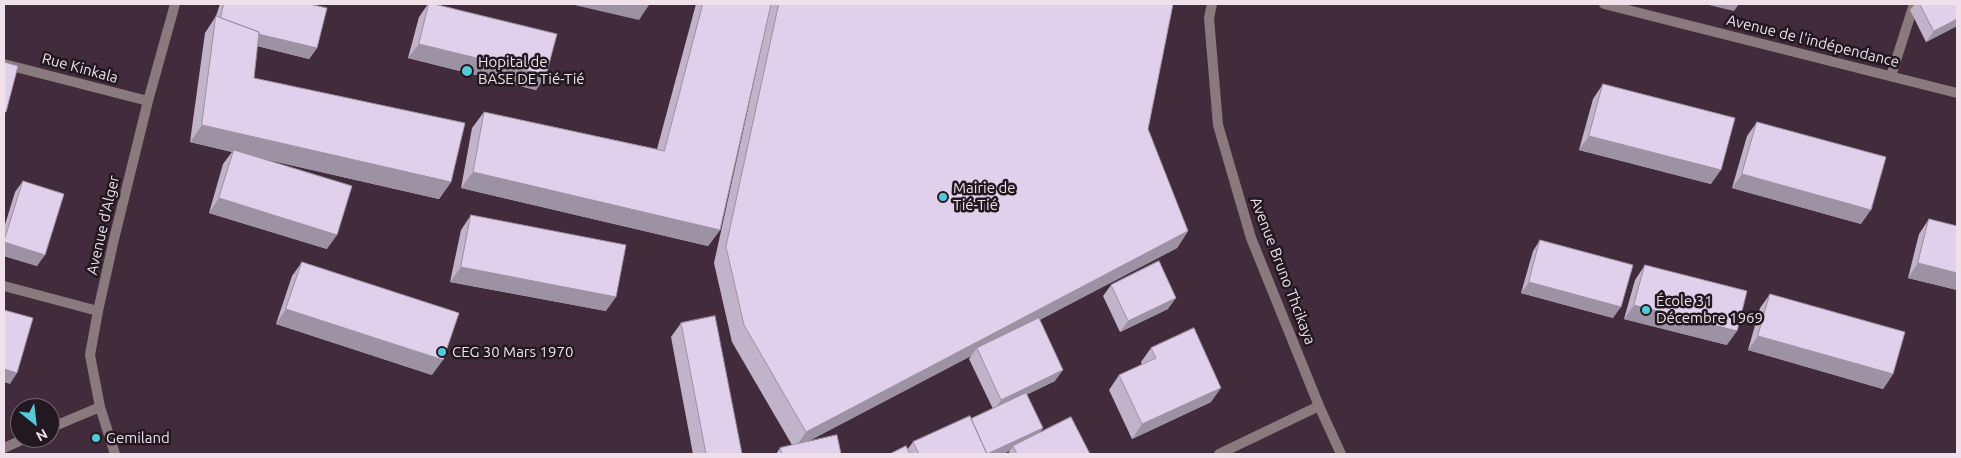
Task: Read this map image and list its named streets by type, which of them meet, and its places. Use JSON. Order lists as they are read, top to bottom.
{
  "streets": {
    "street": [
      "Avenue de l'indépendance",
      "Rue Kinkala",
      "Avenue d'Alger",
      "Avenue Bruno Thcikaya"
    ]
  },
  "crossings": [
    ["Rue Kinkala", "Avenue d'Alger"]
  ],
  "places": [
    "Hopital de BASE DE Tié-Tié",
    "Mairie de Tié-Tié",
    "École 31 Décembre 1969",
    "CEG 30 Mars 1970",
    "Gemiland"
  ],
  "north": "bottom right"
}
